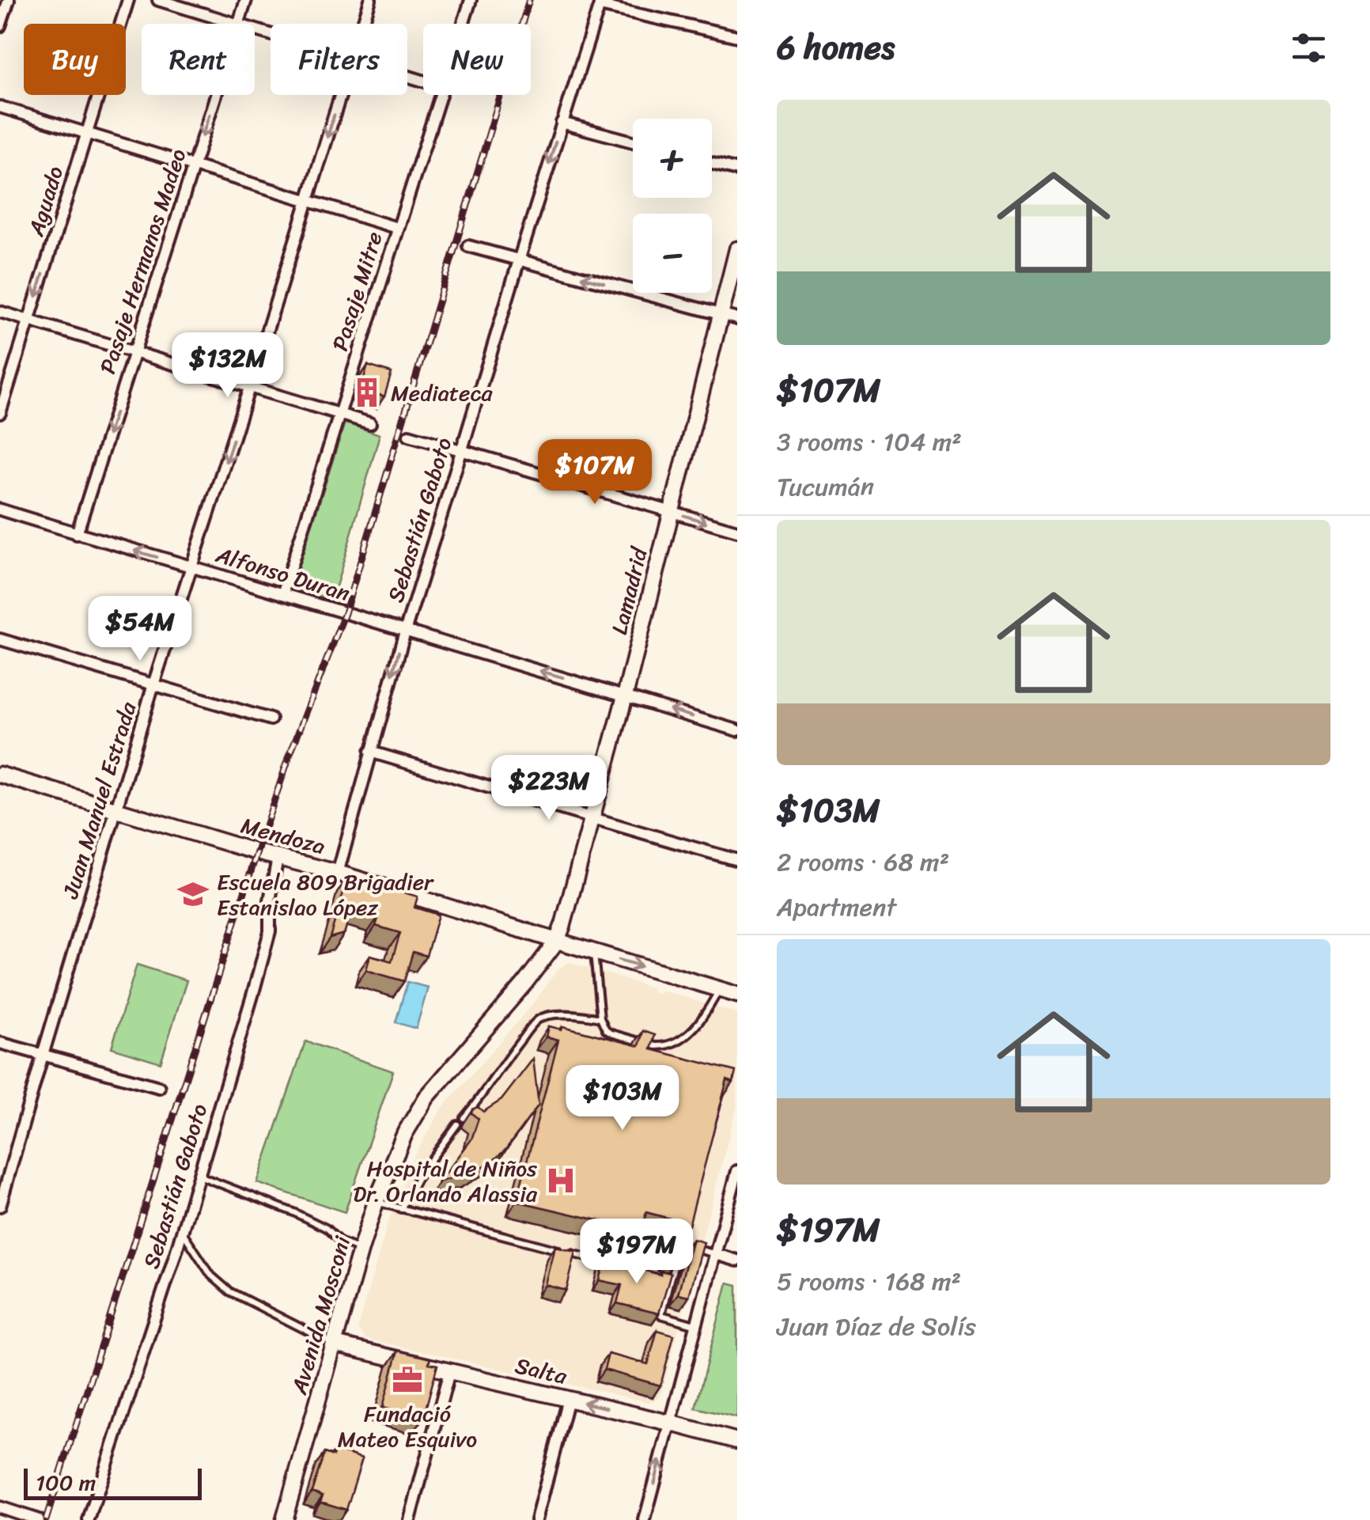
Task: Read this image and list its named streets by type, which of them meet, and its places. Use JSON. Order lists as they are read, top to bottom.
{
  "streets": {
    "street": [
      "Aguado",
      "Pasaje Hermanos Madeo",
      "Pasaje Mitre",
      "Sebastián Gaboto",
      "Alfonso Duran",
      "Lamadrid",
      "Juan Manuel Estrada",
      "Mendoza",
      "Avenida Mosconi",
      "Salta"
    ]
  },
  "crossings": [
    ["Pasaje Hermanos Madeo", "Alfonso Duran"],
    ["Pasaje Mitre", "Alfonso Duran"],
    ["Sebastián Gaboto", "Alfonso Duran"],
    ["Sebastián Gaboto", "Mendoza"],
    ["Alfonso Duran", "Lamadrid"],
    ["Alfonso Duran", "Juan Manuel Estrada"],
    ["Lamadrid", "Mendoza"],
    ["Lamadrid", "Avenida Mosconi"],
    ["Juan Manuel Estrada", "Mendoza"],
    ["Mendoza", "Avenida Mosconi"],
    ["Avenida Mosconi", "Salta"]
  ],
  "one_way": ["Aguado", "Pasaje Hermanos Madeo", "Alfonso Duran"],
  "places": {
    "building": ["Mediateca"],
    "school or university": ["Escuela 809 Brigadier Estanislao López"],
    "hospital": ["Hospital de Niños Dr. Orlando Alassia"],
    "office": ["Fundació Mateo Esquivo"]
  },
  "scale_bar": "100 m",
  "page": {
    "heading": "6 homes",
    "chip": [
      "Buy",
      "Rent",
      "Filters",
      "New"
    ],
    "list": [
      {
        "name": "$107M",
        "note": "3 rooms · 104 m² · Tucumán"
      },
      {
        "name": "$103M",
        "note": "2 rooms · 68 m² · Apartment"
      },
      {
        "name": "$197M",
        "note": "5 rooms · 168 m² · Juan Díaz de Solís"
      }
    ],
    "map_buttons": ["+", "−"],
    "price": [
      "$132M",
      "$107M",
      "$54M",
      "$223M",
      "$103M",
      "$197M"
    ],
    "scale": "100 m"
  }
}
